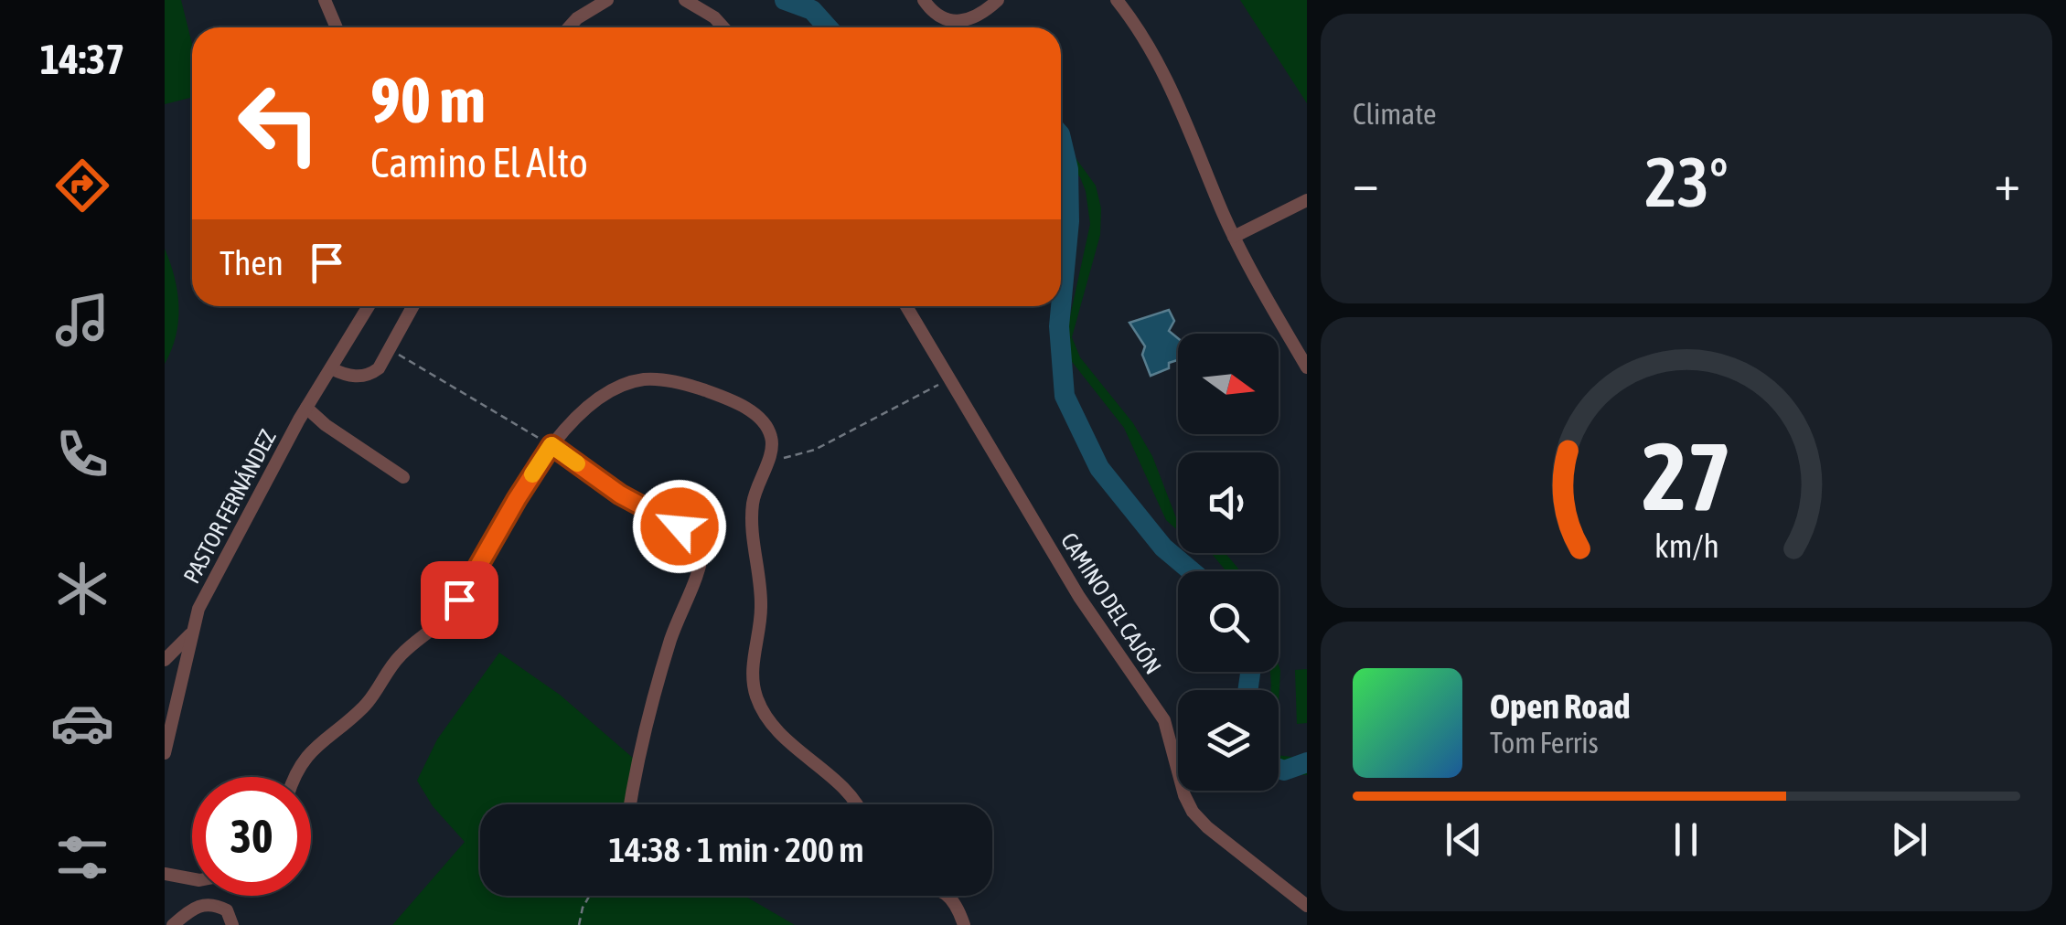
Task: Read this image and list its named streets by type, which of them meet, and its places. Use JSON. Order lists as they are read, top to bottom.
{
  "streets": {
    "street": ["PASTOR FERNÁNDEZ", "CAMINO DEL CAJÓN"]
  },
  "north": "right",
  "page": {
    "tabs": "14:37",
    "tile": "Climate",
    "turn": ["90 m", "Camino El Alto"],
    "heat": ["−", "23°", "+"],
    "then": "Then",
    "song": ["Open Road", "Tom Ferris"],
    "limit": "30",
    "trip": "14:38 · 1 min · 200 m",
    "gauge": ["27", "km/h"]
  }
}
